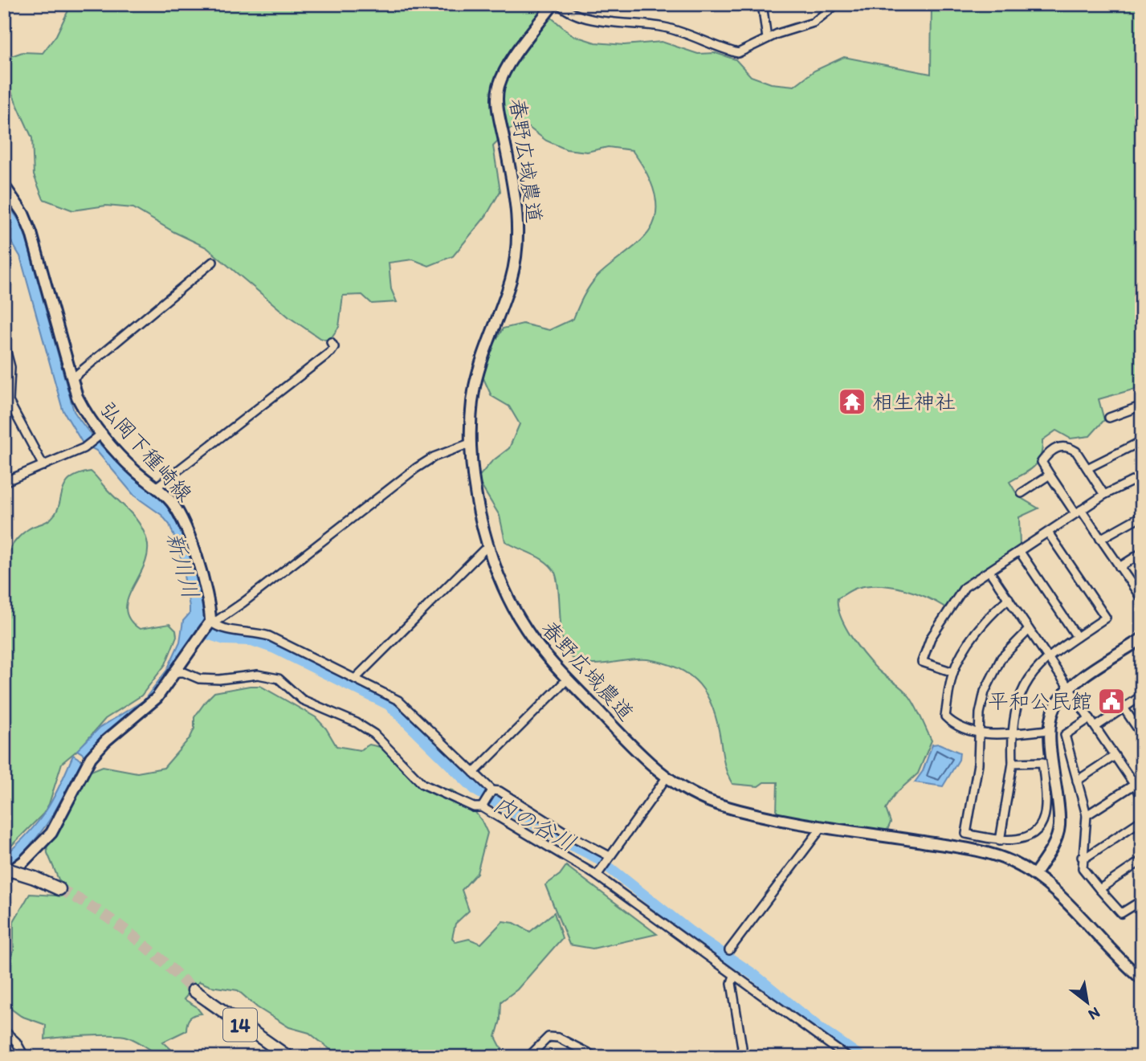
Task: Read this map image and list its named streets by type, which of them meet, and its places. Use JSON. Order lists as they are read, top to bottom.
{
  "streets": {
    "main road": ["14"],
    "street": ["春野広域農道", "弘岡下種崎線"]
  },
  "water": ["新川川", "内の谷川"],
  "places": {
    "temple": ["相生神社"],
    "public building": ["平和公民館"]
  },
  "north": "bottom right"
}
